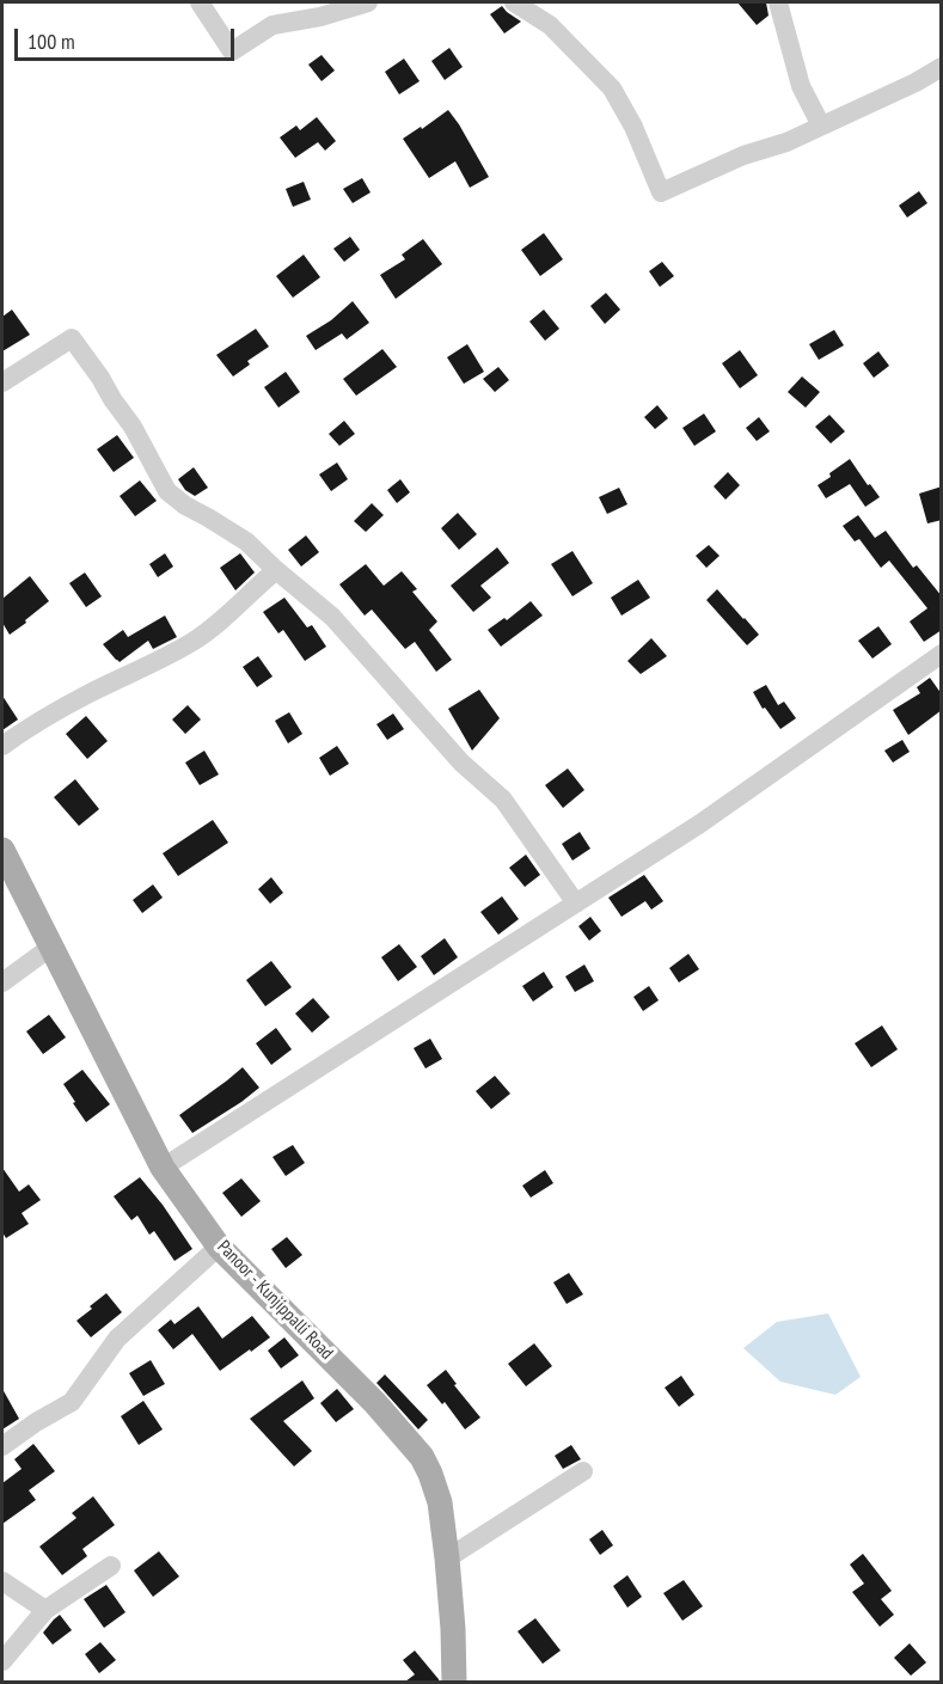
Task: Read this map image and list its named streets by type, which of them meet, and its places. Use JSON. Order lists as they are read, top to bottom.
{
  "streets": {
    "main road": ["Panoor - Kunjippalli Road"]
  },
  "scale_bar": "100 m"
}
